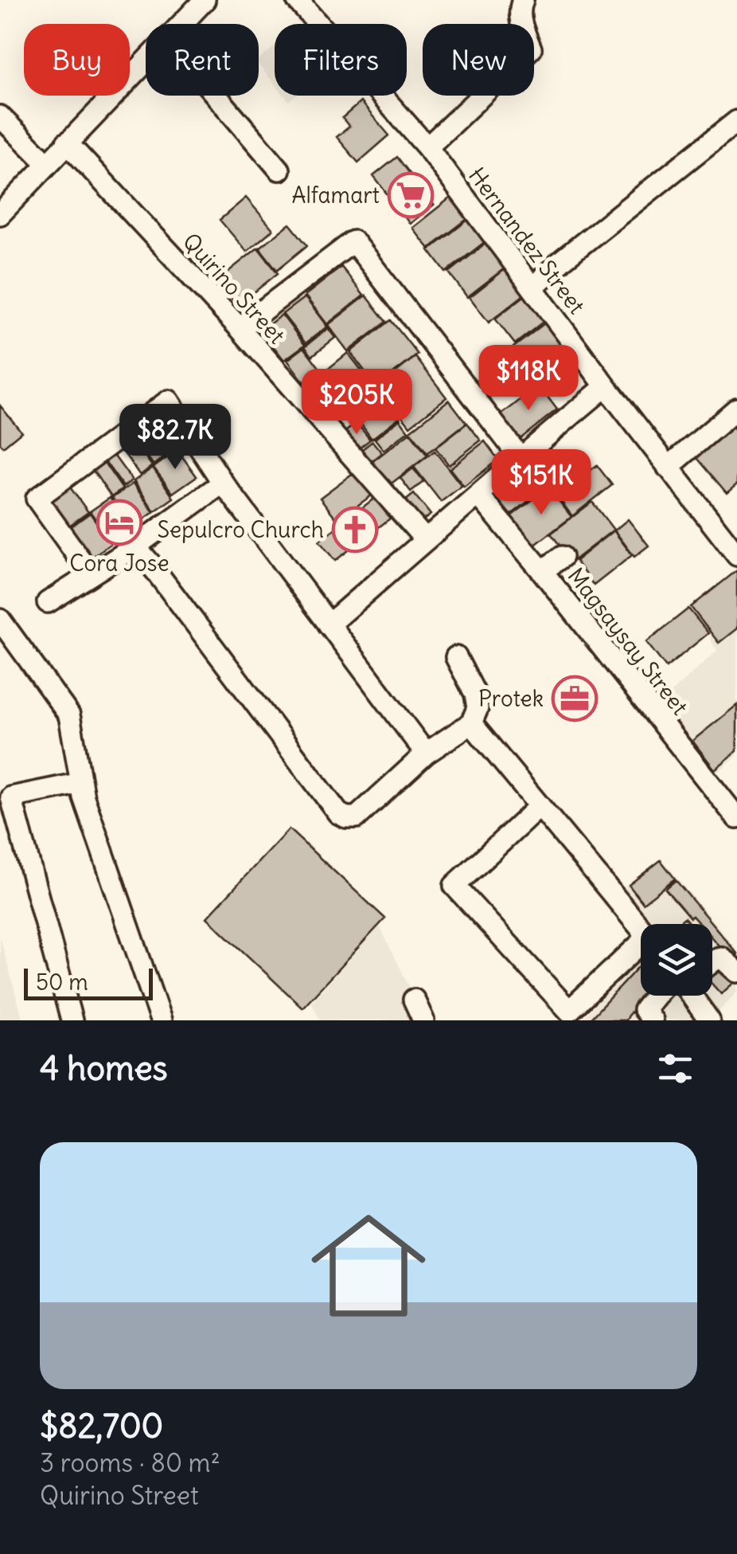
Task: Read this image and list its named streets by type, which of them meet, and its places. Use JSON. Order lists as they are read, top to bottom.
{
  "streets": {
    "street": ["Hernandez Street", "Quirino Street", "Magsaysay Street"]
  },
  "places": {
    "supermarket": ["Alfamart"],
    "hotel": ["Cora Jose"],
    "church": ["Sepulcro Church"],
    "office": ["Protek"]
  },
  "scale_bar": "50 m",
  "page": {
    "chip": [
      "Buy",
      "Rent",
      "Filters",
      "New"
    ],
    "price": [
      "$118K",
      "$205K",
      "$82.7K",
      "$151K"
    ],
    "scale": "50 m",
    "heading": "4 homes",
    "list": [
      {
        "name": "$82,700",
        "note": "3 rooms · 80 m² · Quirino Street"
      }
    ]
  }
}
